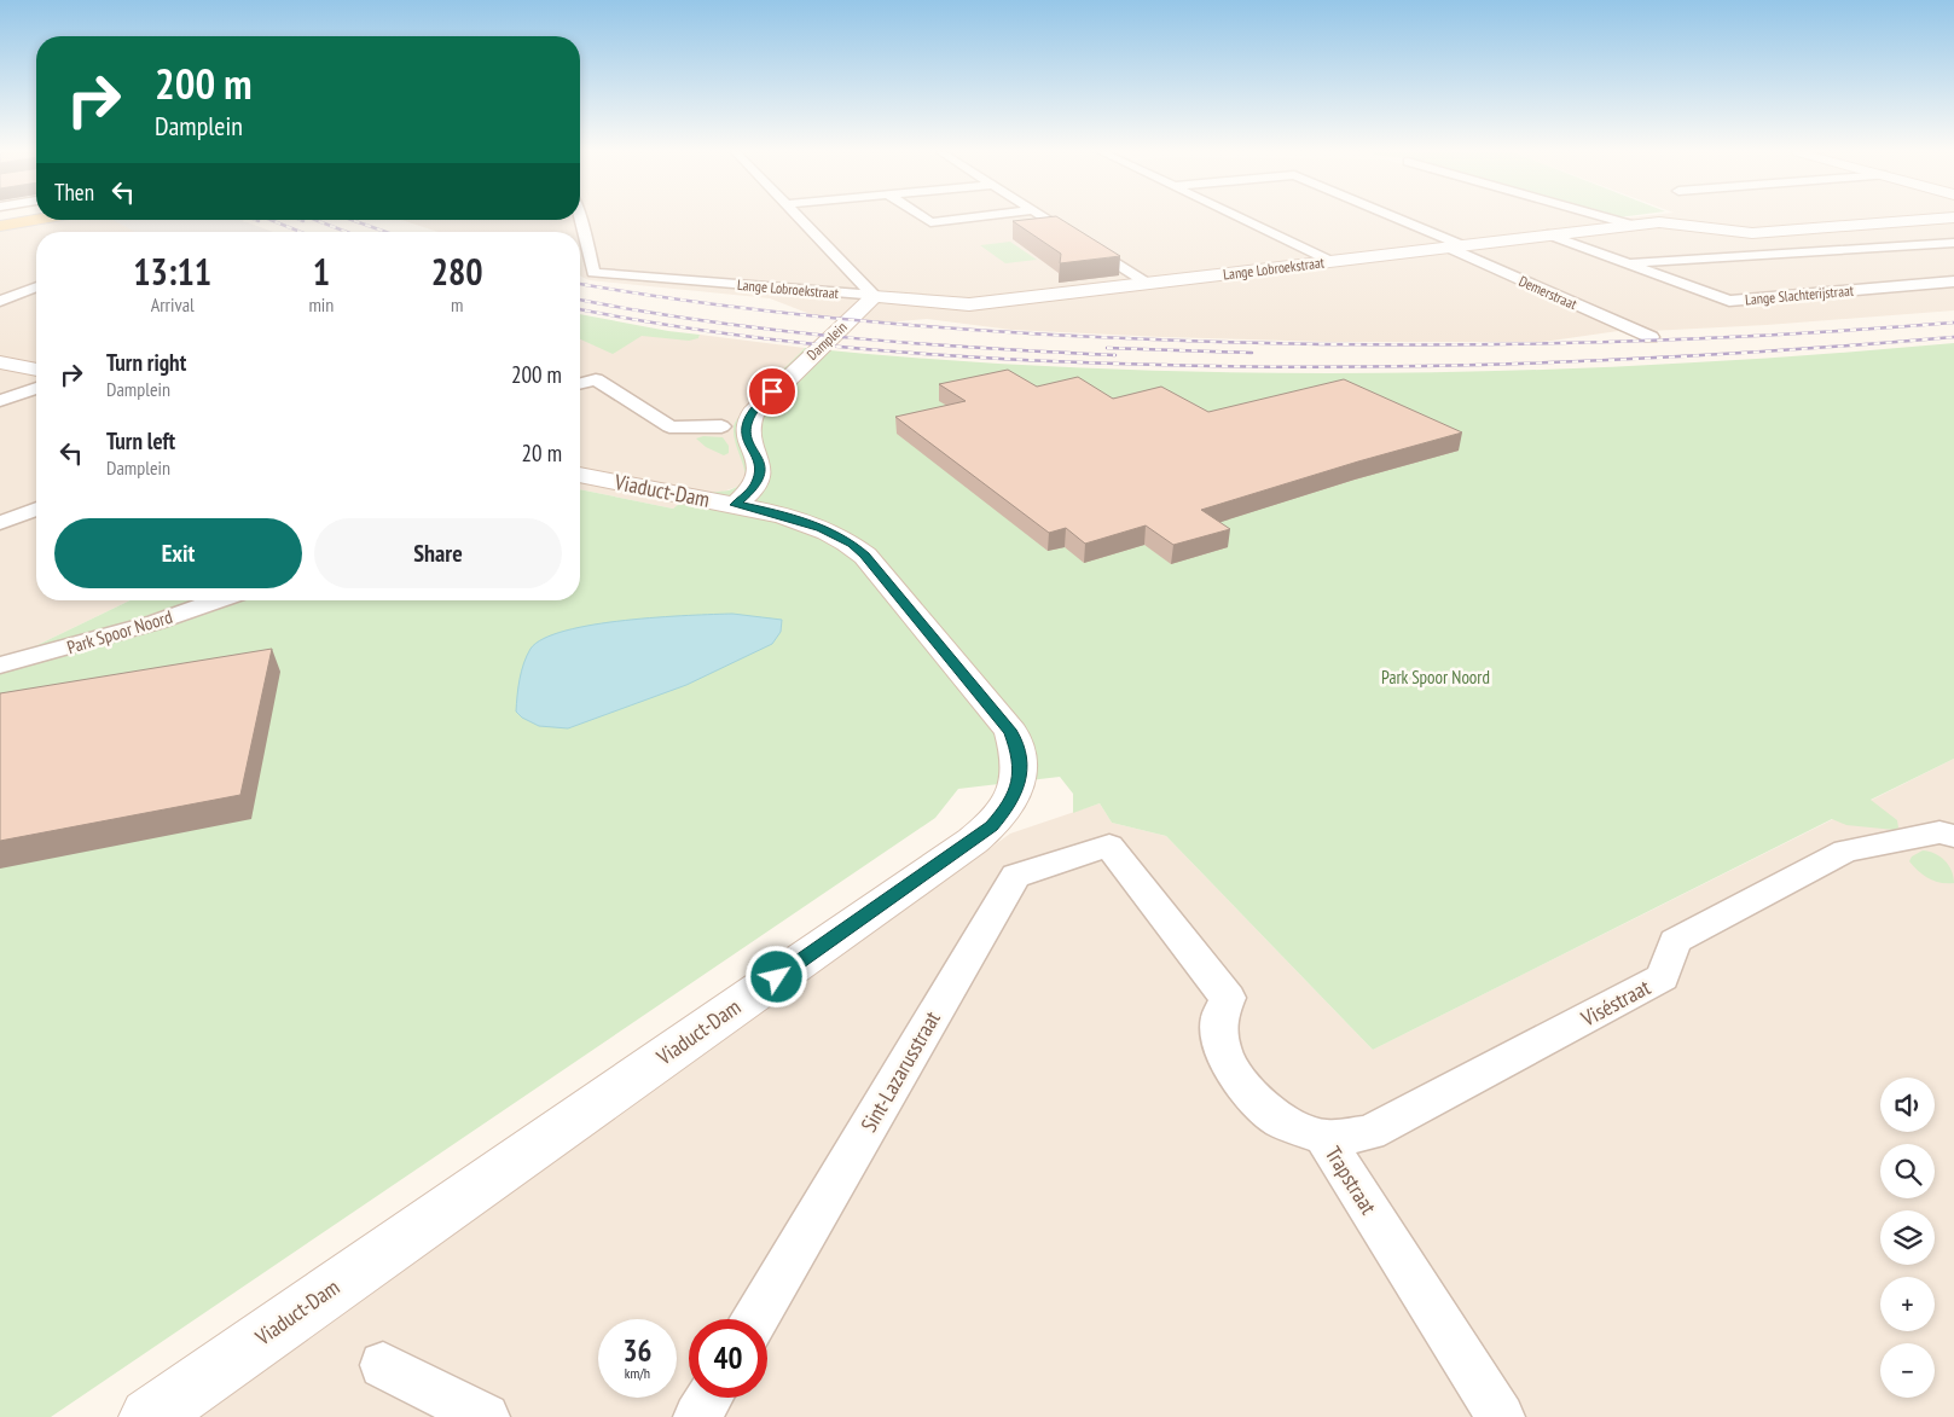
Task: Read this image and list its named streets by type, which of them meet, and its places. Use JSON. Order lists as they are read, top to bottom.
{
  "streets": {
    "street": [
      "Lange Lobroekstraat",
      "Demerstraat",
      "Lange Slachterijstraat",
      "Damplein",
      "Viaduct-Dam",
      "Park Spoor Noord",
      "Viséstraat",
      "Sint-Lazarusstraat",
      "Trapstraat"
    ]
  },
  "crossings": [
    ["Lange Lobroekstraat", "Demerstraat"],
    ["Lange Lobroekstraat", "Lange Slachterijstraat"],
    ["Lange Lobroekstraat", "Damplein"],
    ["Damplein", "Viaduct-Dam"],
    ["Viséstraat", "Trapstraat"],
    ["Sint-Lazarusstraat", "Trapstraat"]
  ],
  "parks": ["Park Spoor Noord"],
  "page": {
    "turn": ["200 m", "Damplein"],
    "then": "Then",
    "eta": [
      "13:11",
      "Arrival",
      "1",
      "min",
      "280",
      "m"
    ],
    "list": [
      {
        "name": "Turn right",
        "note": "Damplein",
        "value": "200 m"
      },
      {
        "name": "Turn left",
        "note": "Damplein",
        "value": "20 m"
      }
    ],
    "buttons": ["Exit", "Share"],
    "map_buttons": ["+", "−"],
    "speed": "36 km/h",
    "limit": "40"
  }
}
